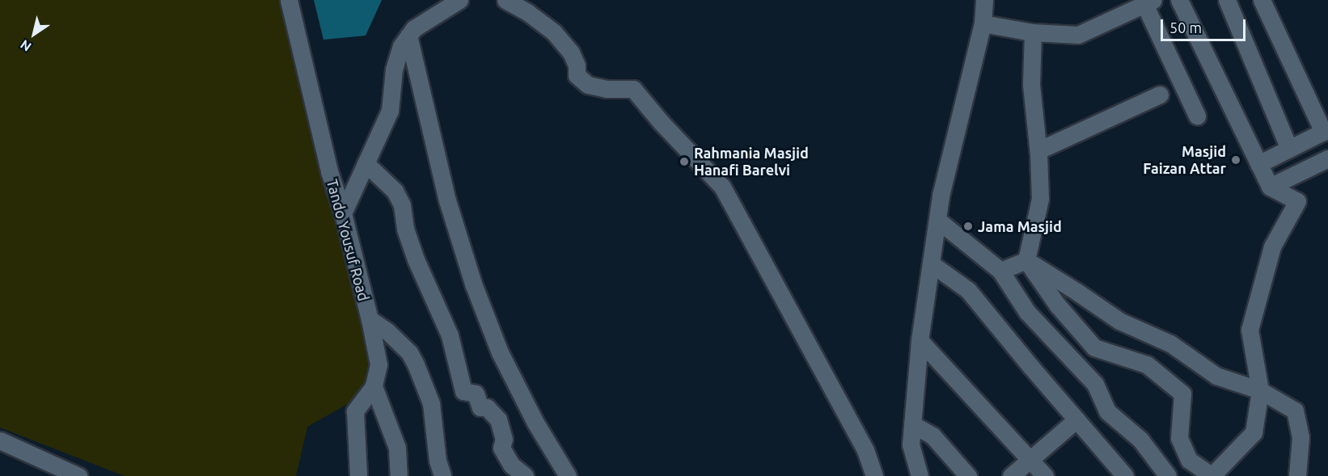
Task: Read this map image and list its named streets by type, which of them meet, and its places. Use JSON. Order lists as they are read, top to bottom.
{
  "streets": {
    "street": ["Tando Yousuf Road"]
  },
  "places": ["Masjid Faizan Attar", "Rahmania Masjid Hanafi Barelvi", "Jama Masjid"],
  "scale_bar": "50 m",
  "north": "bottom left"
}
